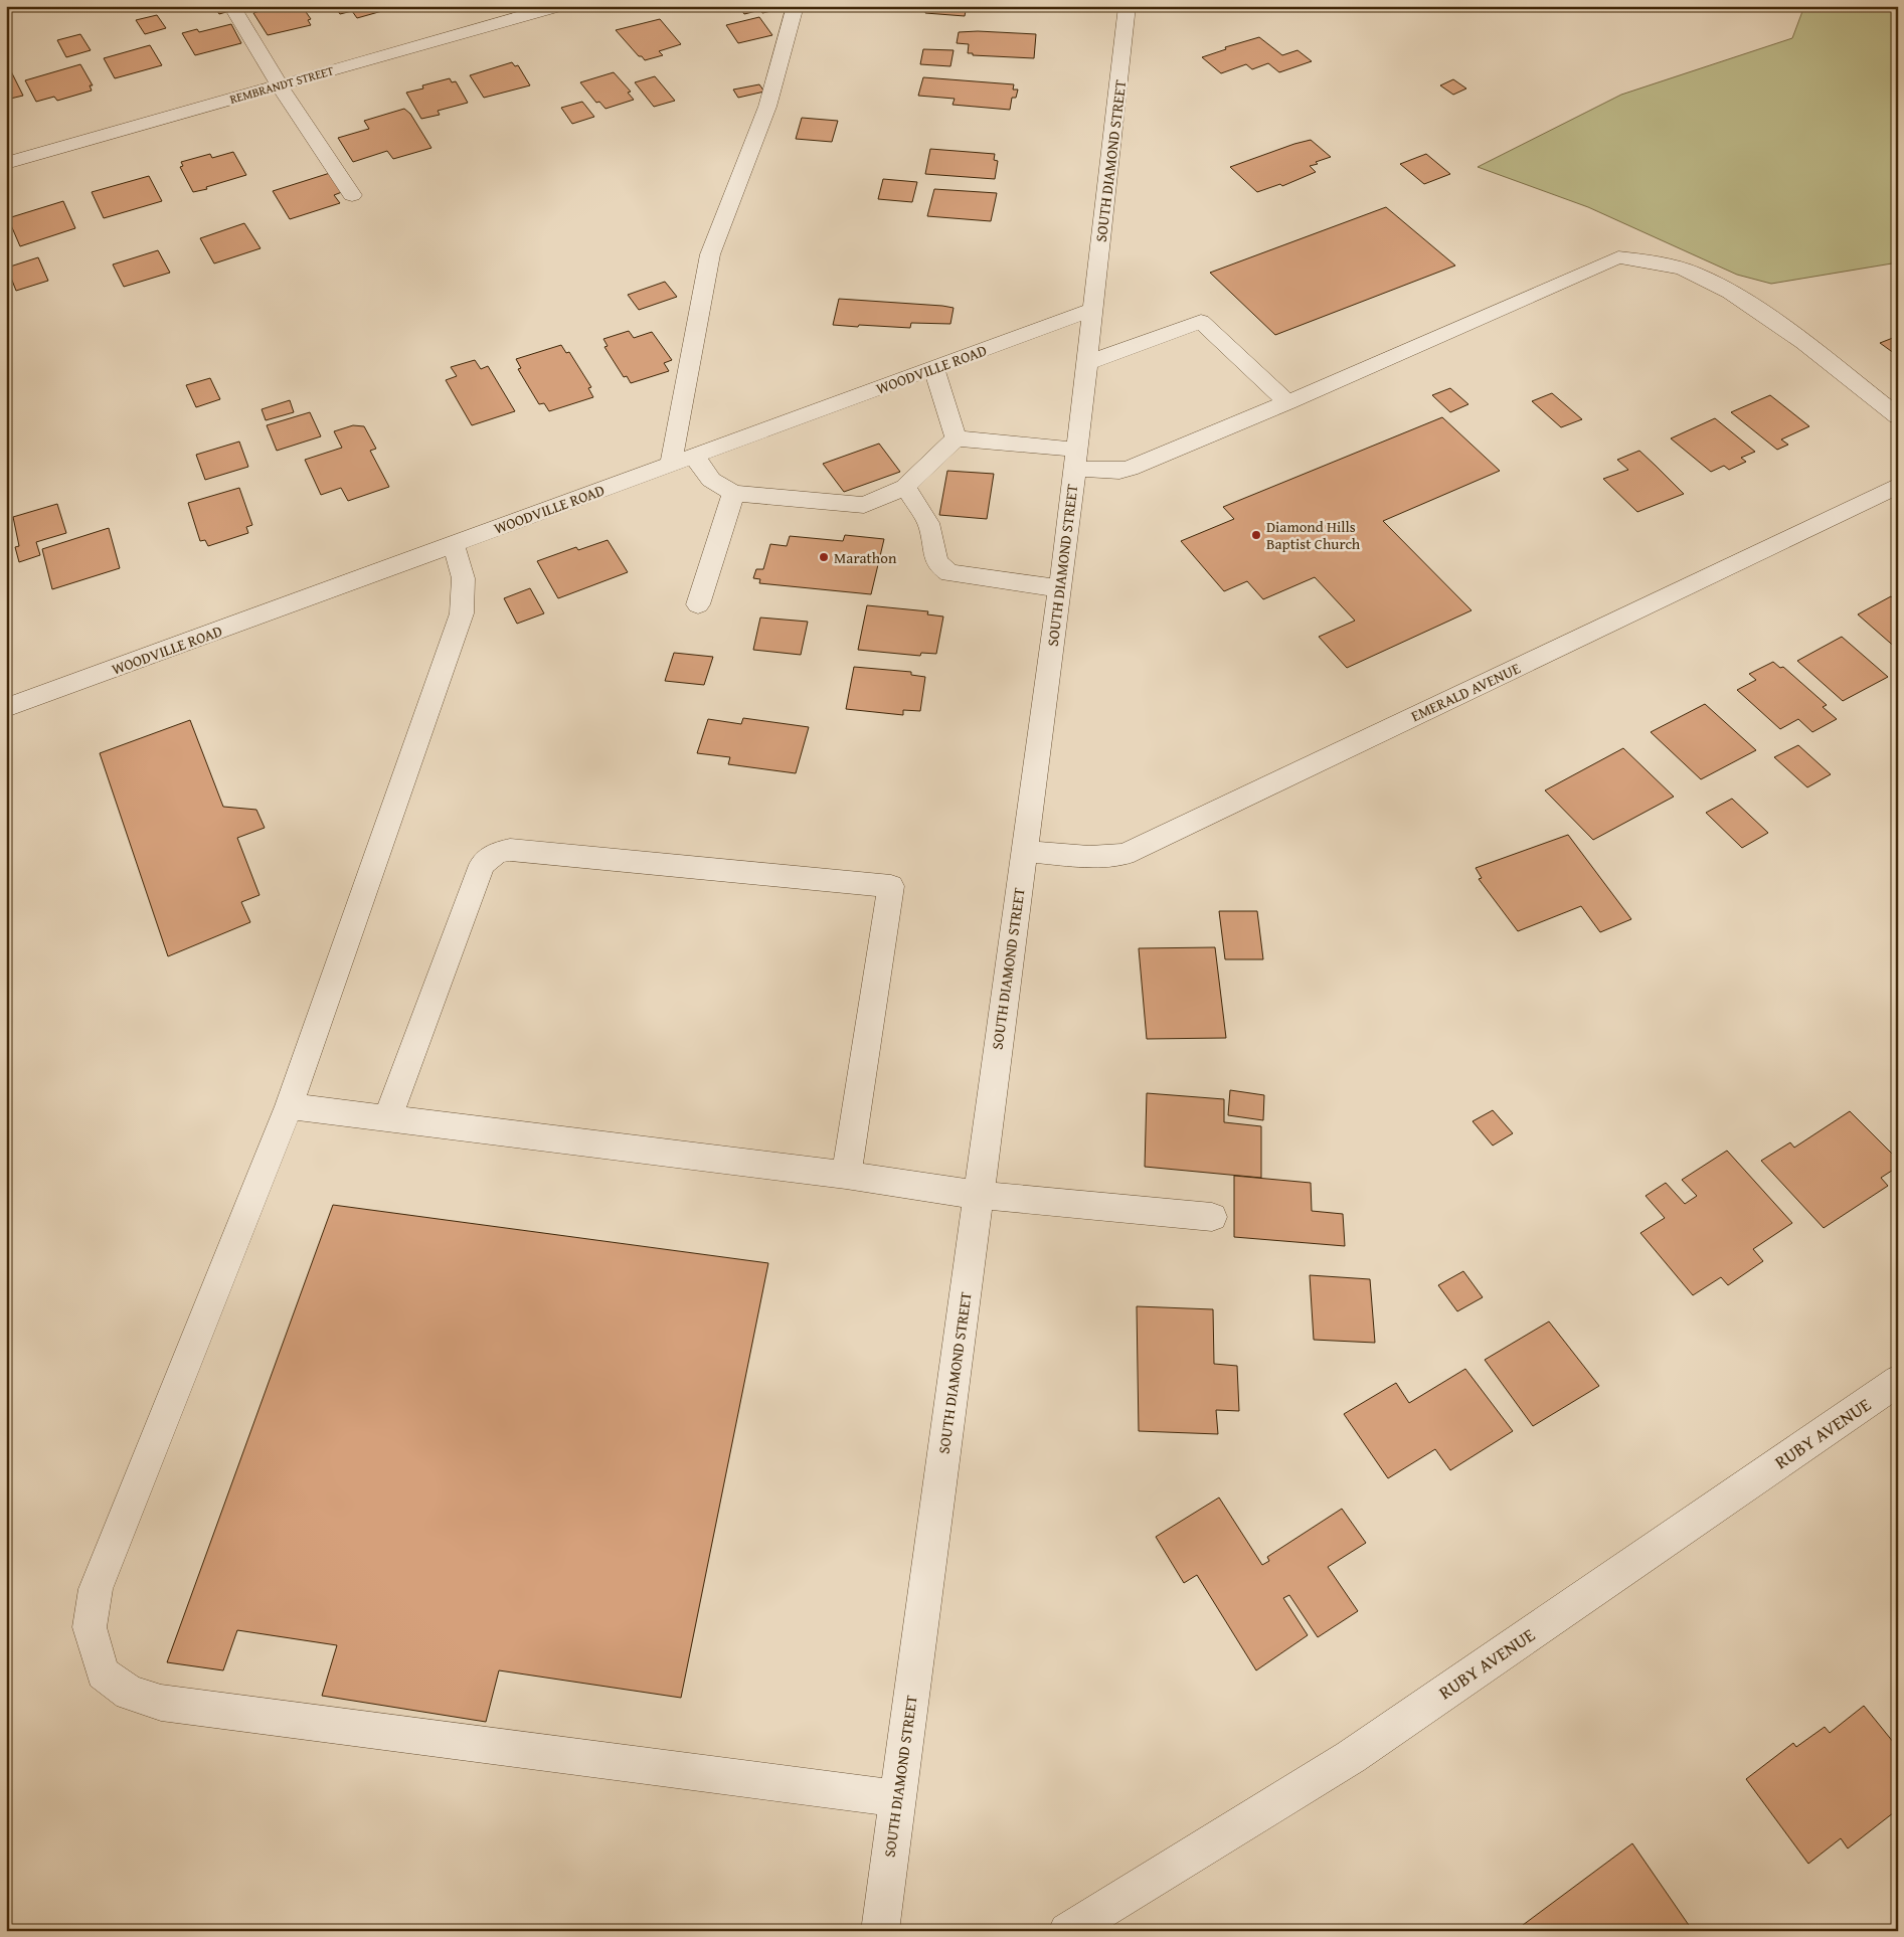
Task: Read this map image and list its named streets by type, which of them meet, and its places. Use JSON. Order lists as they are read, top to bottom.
{
  "streets": {
    "street": [
      "REMBRANDT STREET",
      "SOUTH DIAMOND STREET",
      "WOODVILLE ROAD",
      "EMERALD AVENUE",
      "RUBY AVENUE"
    ]
  },
  "crossings": [
    ["SOUTH DIAMOND STREET", "WOODVILLE ROAD"],
    ["SOUTH DIAMOND STREET", "EMERALD AVENUE"]
  ],
  "places": ["Diamond Hills Baptist Church", "Marathon"]
}
